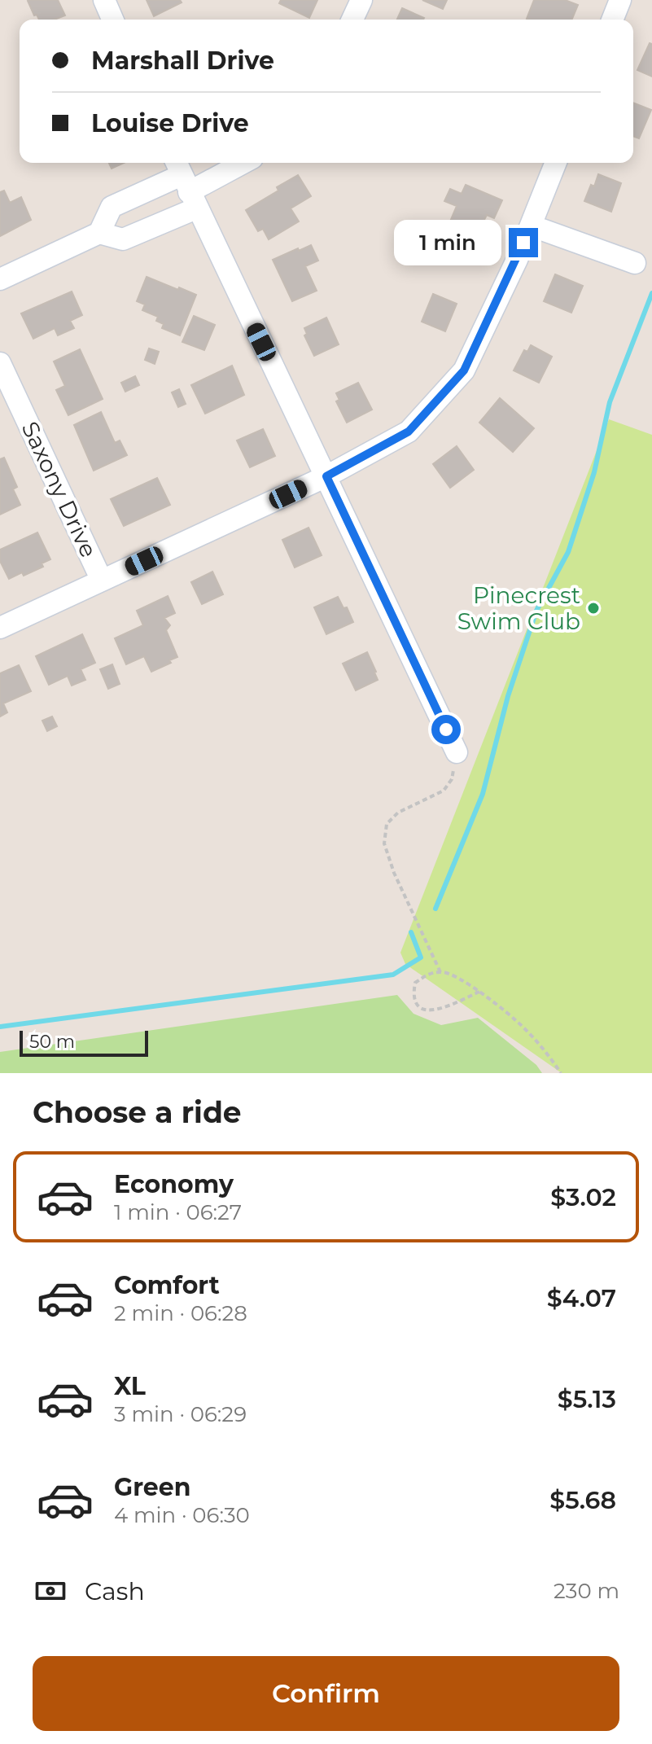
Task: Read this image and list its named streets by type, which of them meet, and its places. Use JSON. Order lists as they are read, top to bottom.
{
  "streets": {
    "street": ["Saxony Drive"]
  },
  "places": ["Pinecrest Swim Club"],
  "scale_bar": "50 m",
  "page": {
    "banner": ["Marshall Drive", "Louise Drive"],
    "bubble": "1 min",
    "scale": "50 m",
    "heading": "Choose a ride",
    "list": [
      {
        "name": "Economy",
        "note": "1 min · 06:27",
        "value": "$3.02"
      },
      {
        "name": "Comfort",
        "note": "2 min · 06:28",
        "value": "$4.07"
      },
      {
        "name": "XL",
        "note": "3 min · 06:29",
        "value": "$5.13"
      },
      {
        "name": "Green",
        "note": "4 min · 06:30",
        "value": "$5.68"
      }
    ],
    "pay": ["Cash", "230 m"],
    "buttons": "Confirm"
  }
}
